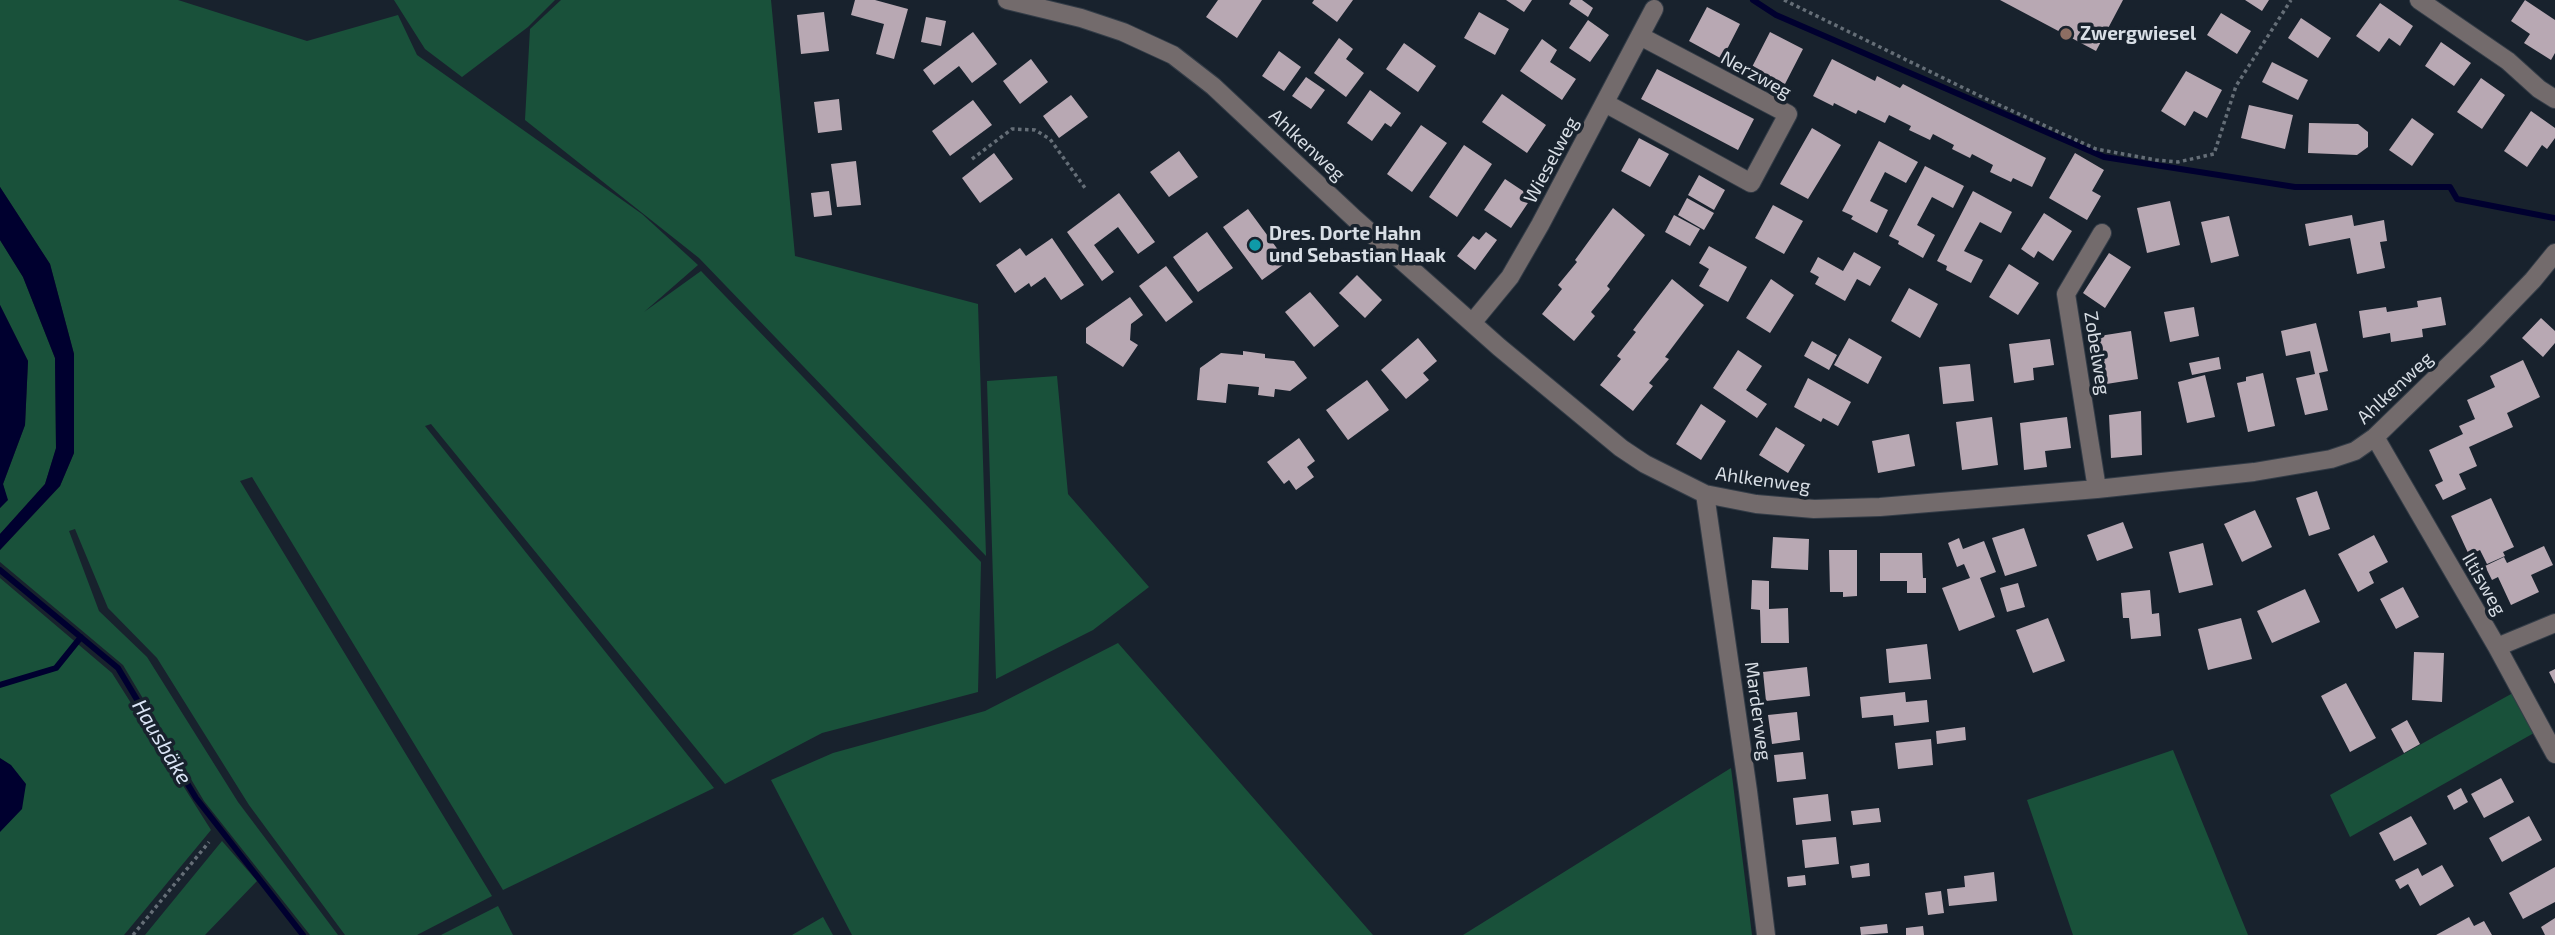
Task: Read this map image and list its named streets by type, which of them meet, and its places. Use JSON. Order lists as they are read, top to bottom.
{
  "streets": {
    "street": [
      "Nerzweg",
      "Ahlkenweg",
      "Wieselweg",
      "Zobelweg",
      "Iltisweg",
      "Marderweg"
    ]
  },
  "crossings": [
    ["Nerzweg", "Wieselweg"],
    ["Ahlkenweg", "Wieselweg"],
    ["Ahlkenweg", "Zobelweg"],
    ["Ahlkenweg", "Iltisweg"],
    ["Ahlkenweg", "Marderweg"]
  ],
  "water": ["Hausbäke"],
  "places": ["Zwergwiesel", "Dres. Dorte Hahn und Sebastian Haak"]
}
